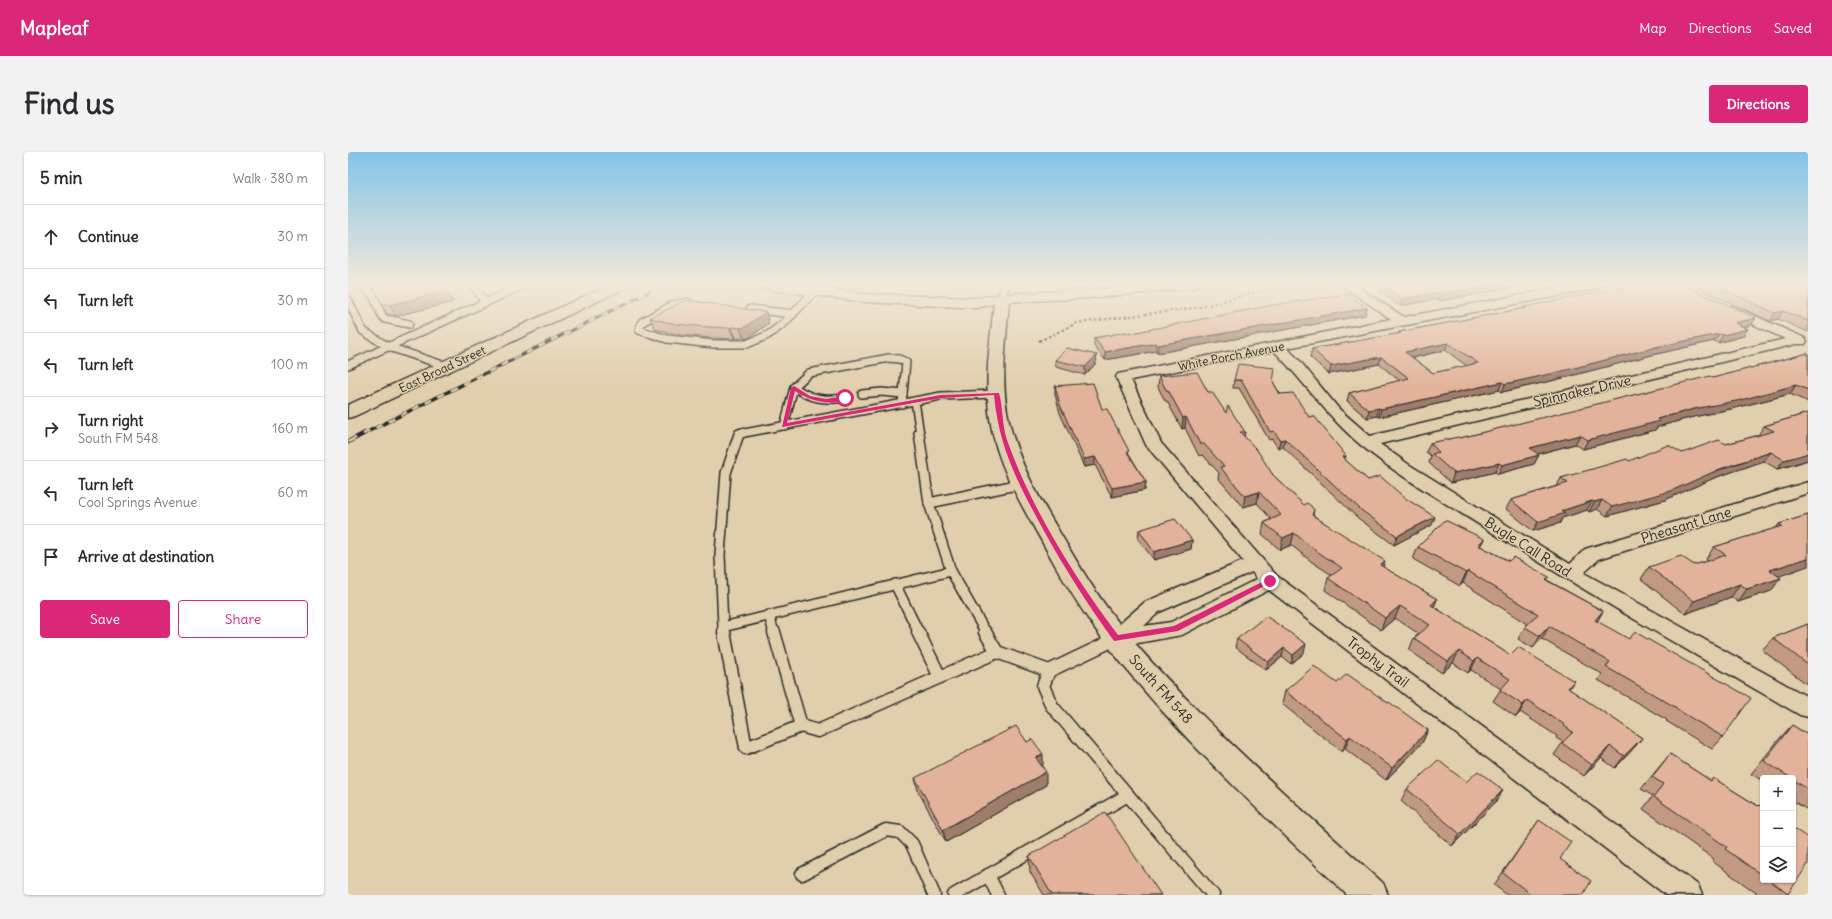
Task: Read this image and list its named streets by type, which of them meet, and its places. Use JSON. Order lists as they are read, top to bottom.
{
  "streets": {
    "main road": ["East Broad Street", "South FM 548"],
    "street": [
      "White Porch Avenue",
      "Spinnaker Drive",
      "Pheasant Lane",
      "Bugle Call Road",
      "Trophy Trail"
    ]
  },
  "crossings": [
    ["White Porch Avenue", "Bugle Call Road"],
    ["White Porch Avenue", "Trophy Trail"],
    ["Spinnaker Drive", "Bugle Call Road"],
    ["Pheasant Lane", "Bugle Call Road"]
  ],
  "page": {
    "header": "Mapleaf",
    "nav": ["Map", "Directions", "Saved"],
    "buttons": [
      "Directions",
      ["Save", "Share"]
    ],
    "title": "Find us",
    "heading": ["5 min", "Walk · 380 m"],
    "list": [
      ["Continue", "30 m"],
      ["Turn left", "30 m"],
      ["Turn left", "100 m"],
      ["Turn right", "South FM 548", "160 m"],
      ["Turn left", "Cool Springs Avenue", "60 m"],
      "Arrive at destination"
    ],
    "map_buttons": ["+", "−"]
  }
}
